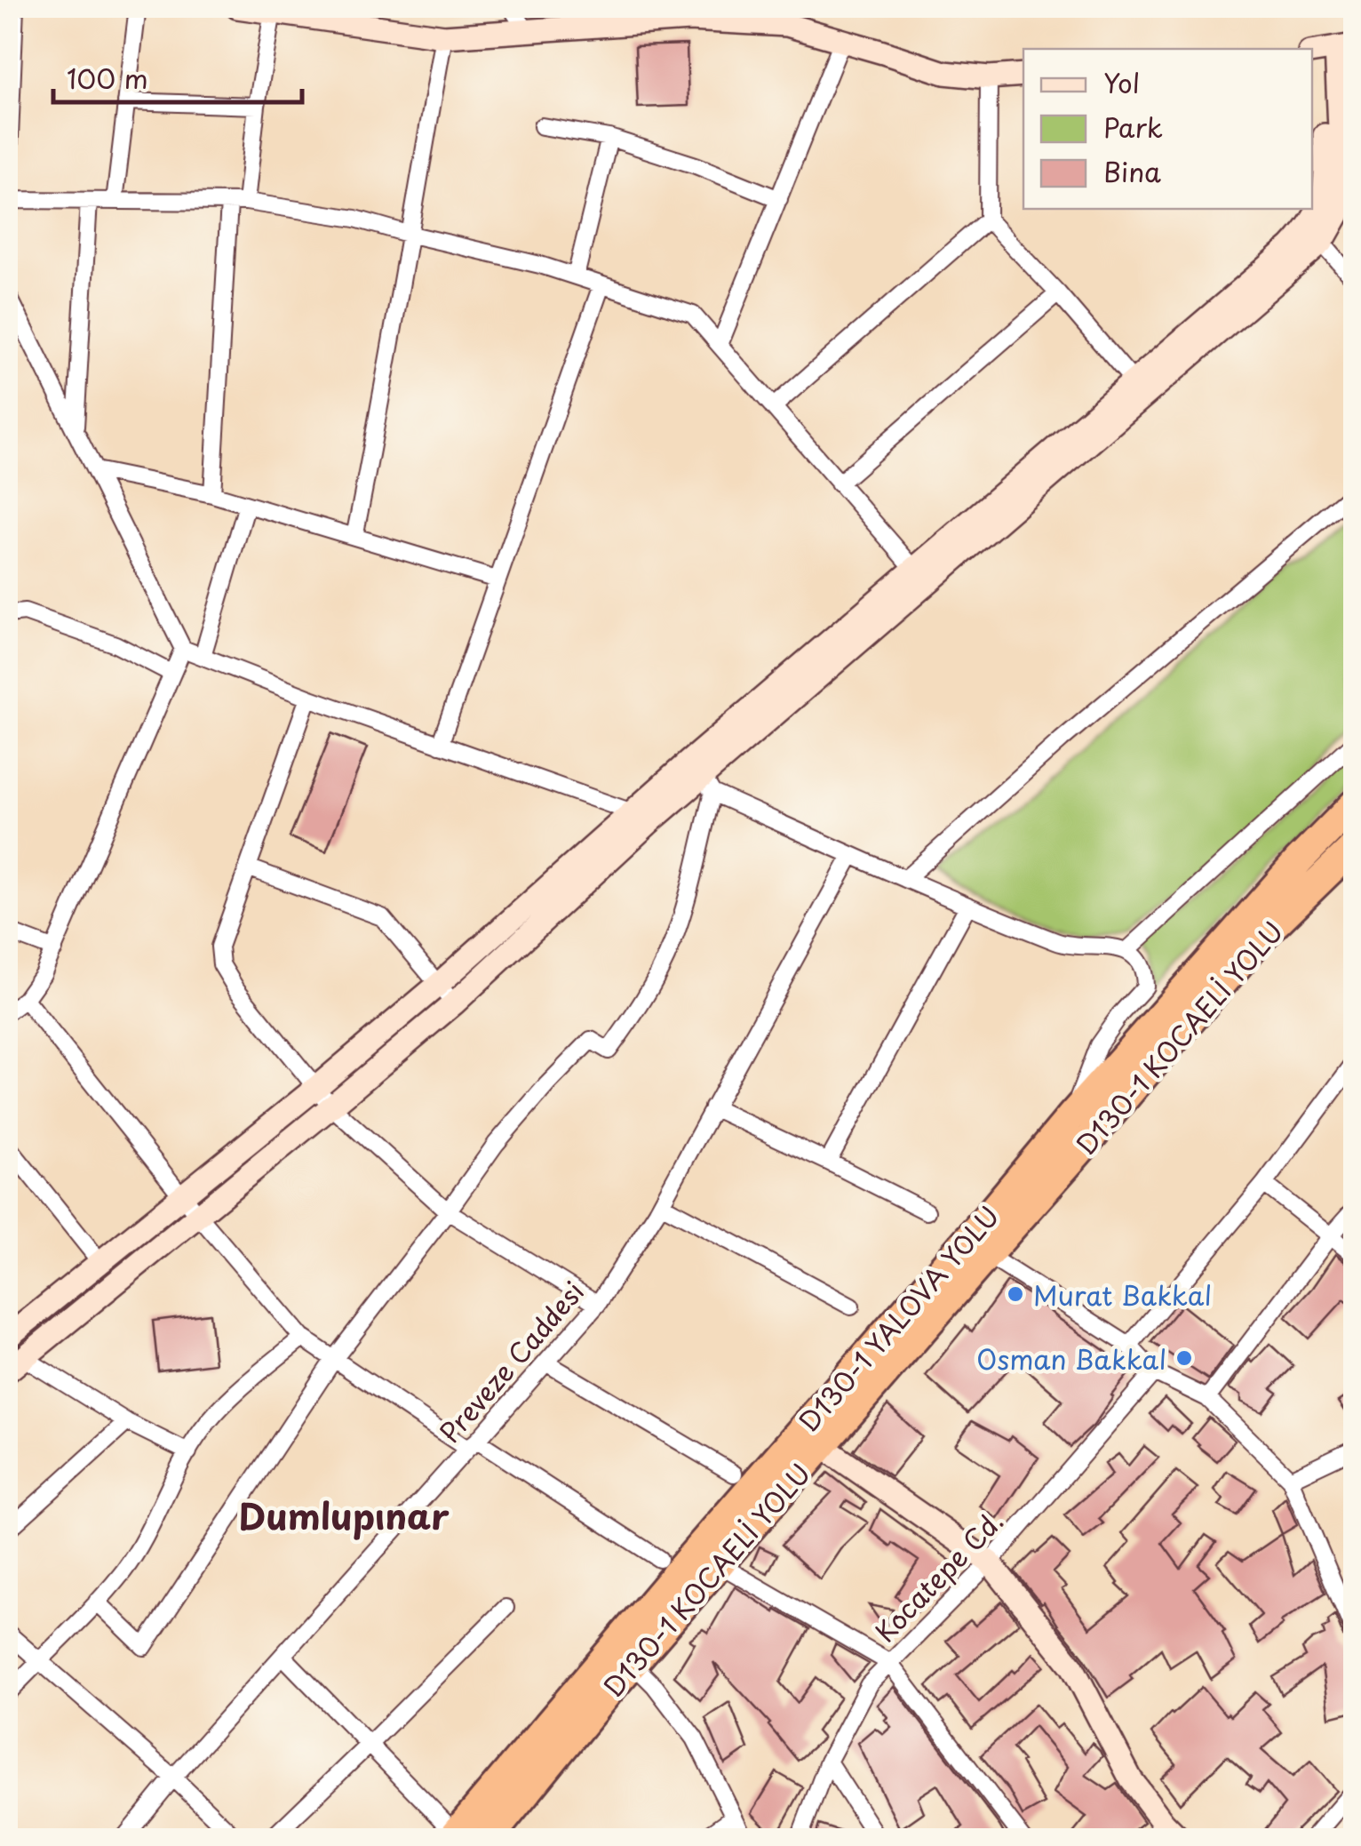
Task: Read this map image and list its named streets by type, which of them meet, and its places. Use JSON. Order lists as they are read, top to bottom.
{
  "streets": {
    "highway": ["D130-1 KOCAELİ YOLU", "D130-1 YALOVA YOLU"],
    "street": ["Preveze Caddesi", "Kocatepe Cd."]
  },
  "districts": ["Dumlupınar"],
  "places": ["Murat Bakkal", "Osman Bakkal"],
  "legend": ["Yol", "Park", "Bina"],
  "scale_bar": "100 m"
}
